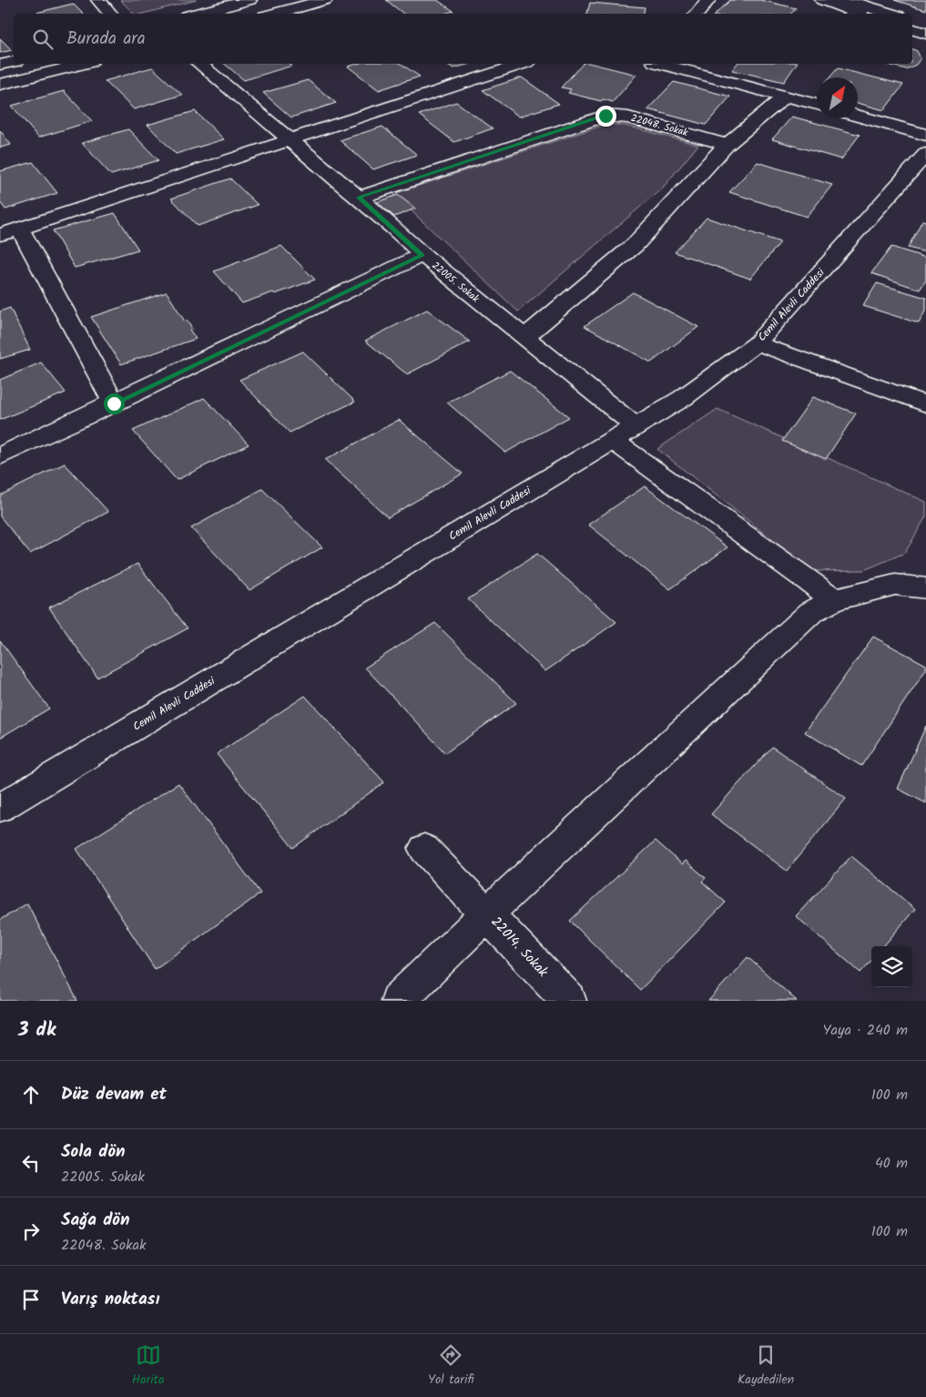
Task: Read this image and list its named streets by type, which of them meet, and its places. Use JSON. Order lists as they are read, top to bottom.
{
  "streets": {
    "street": [
      "22048. Sokak",
      "22005. Sokak",
      "Cemil Alevli Caddesi",
      "22014. Sokak"
    ]
  },
  "crossings": [
    ["22048. Sokak", "22005. Sokak"],
    ["22005. Sokak", "Cemil Alevli Caddesi"]
  ],
  "north": "top right",
  "page": {
    "search": "Burada ara",
    "heading": ["3 dk", "Yaya · 240 m"],
    "list": [
      ["Düz devam et", "100 m"],
      ["Sola dön", "22005. Sokak", "40 m"],
      ["Sağa dön", "22048. Sokak", "100 m"],
      "Varış noktası"
    ],
    "nav": ["Harita", "Yol tarifi", "Kaydedilen"]
  }
}
